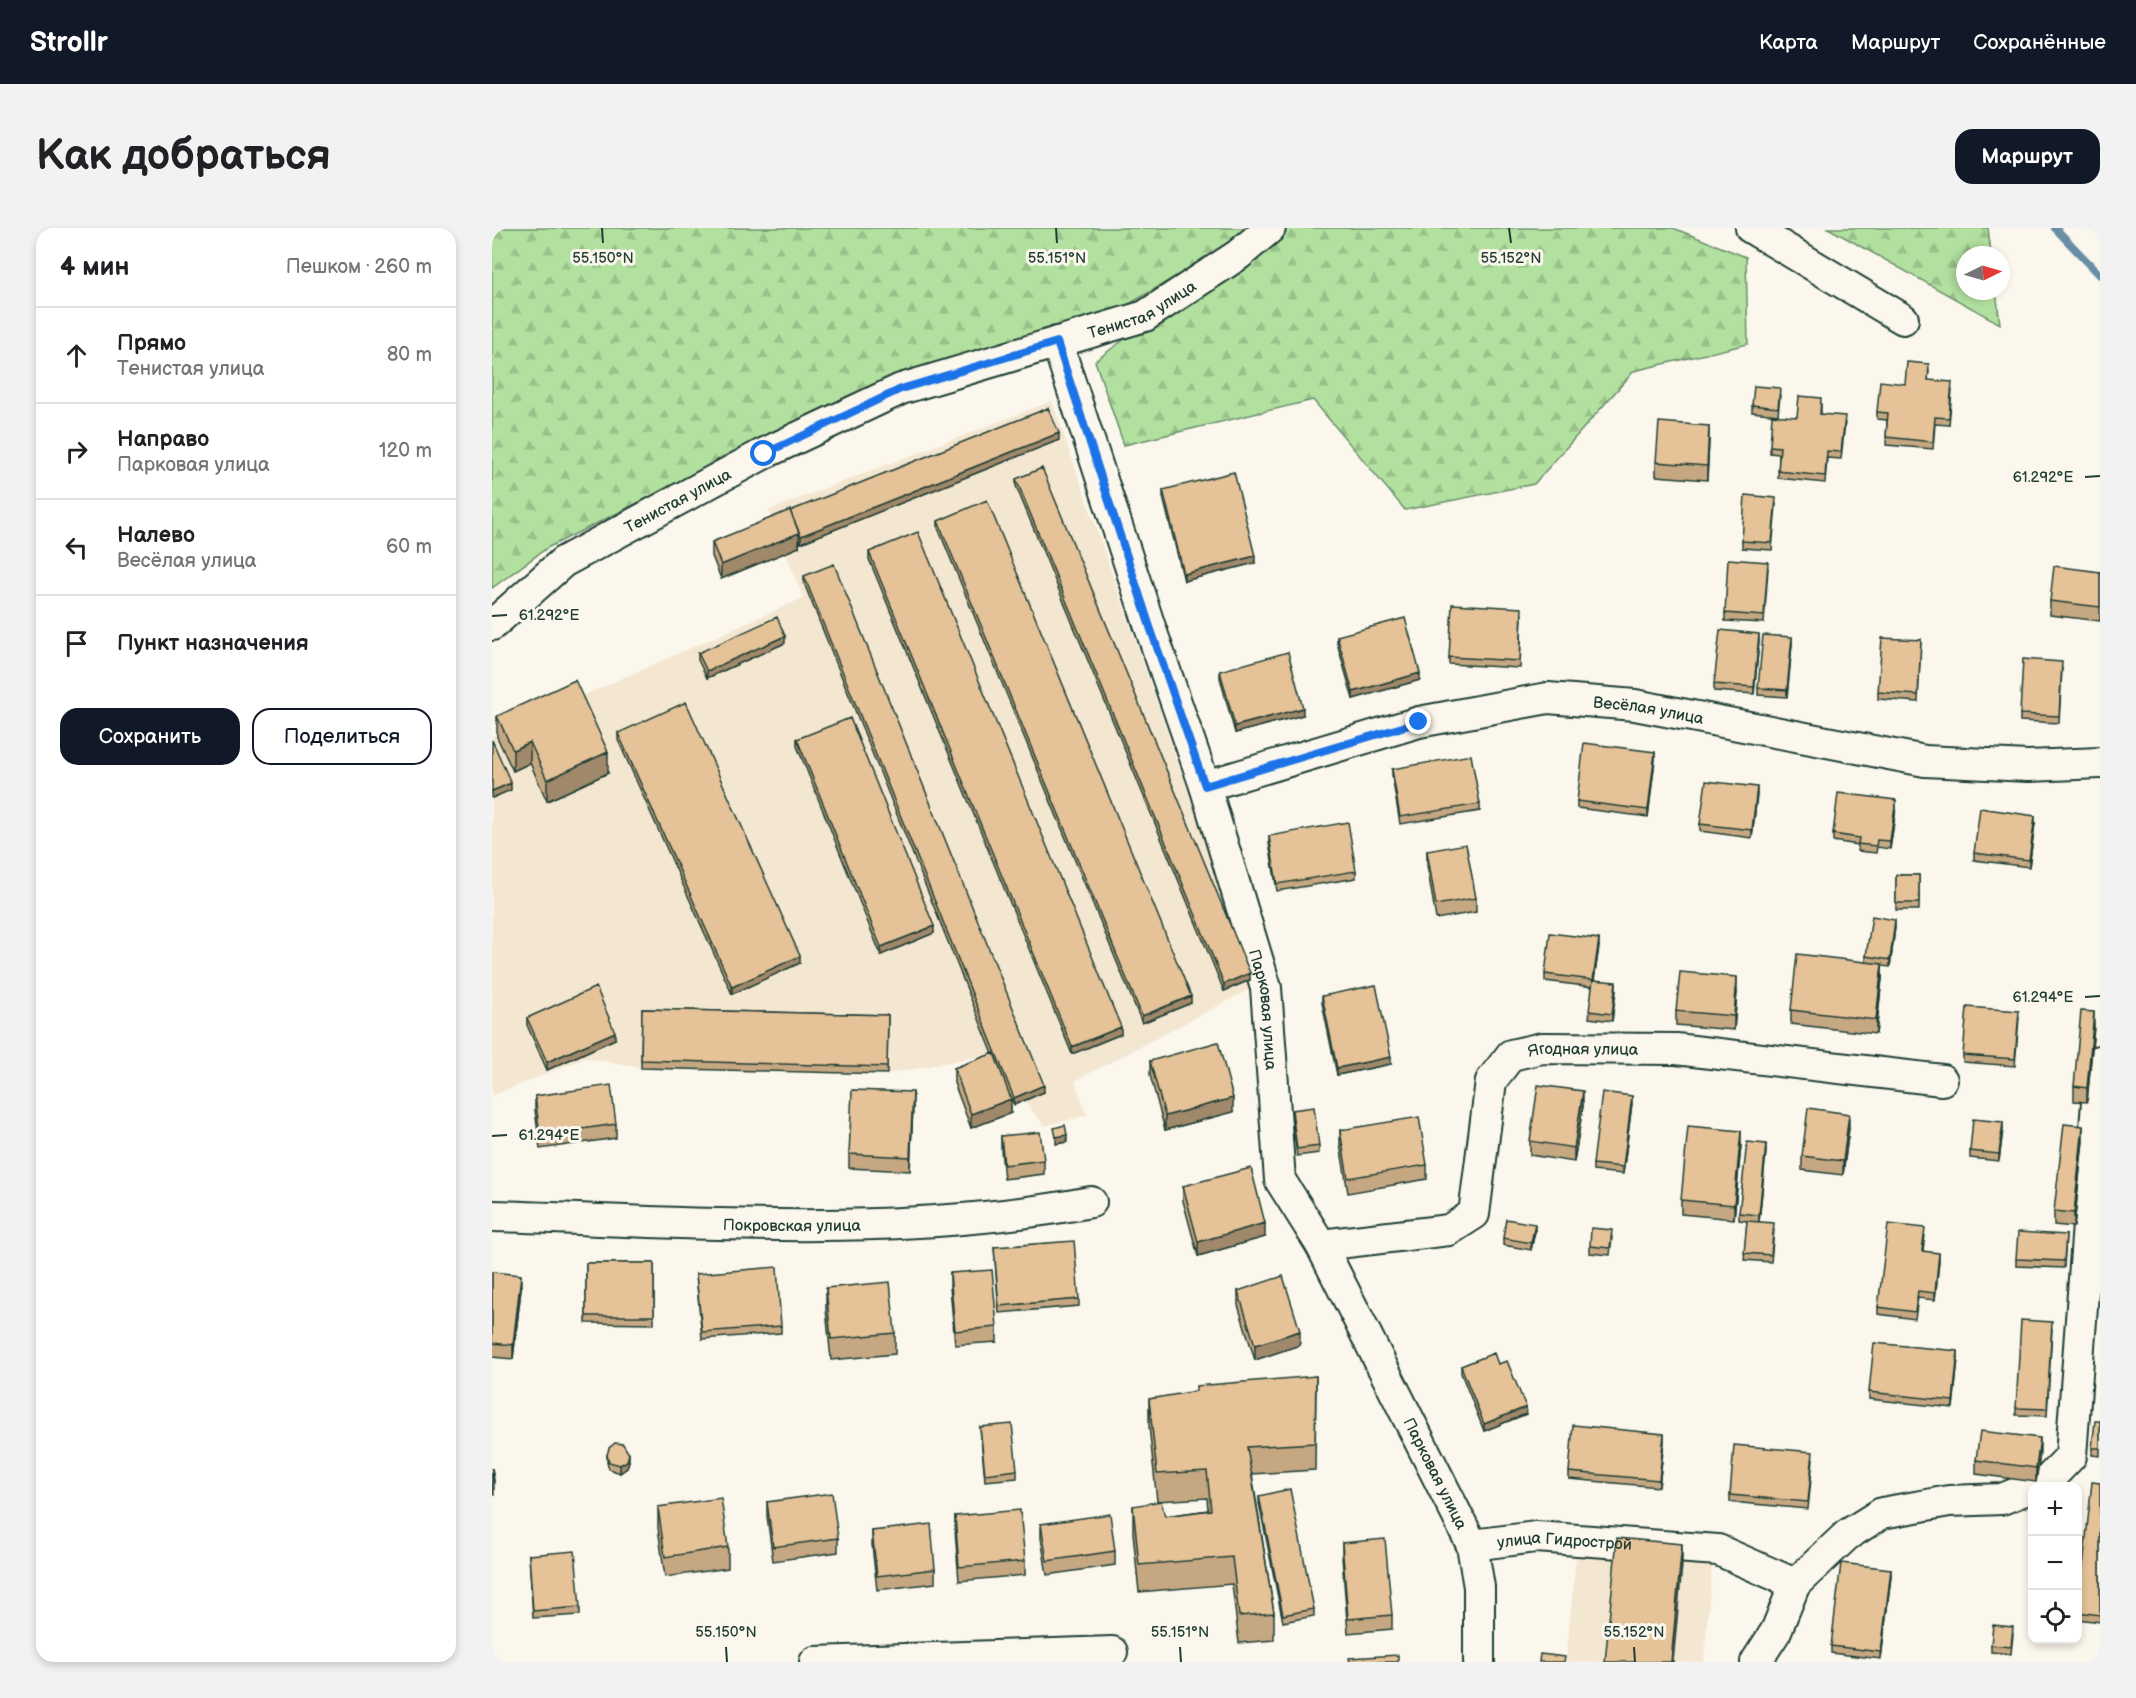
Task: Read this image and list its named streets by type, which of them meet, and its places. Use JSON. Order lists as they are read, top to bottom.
{
  "streets": {
    "street": [
      "Тенистая улица",
      "Весёлая улица",
      "Парковая улица",
      "Ягодная улица",
      "Покровская улица",
      "улица Гидрострой"
    ]
  },
  "crossings": [
    ["Тенистая улица", "Парковая улица"],
    ["Весёлая улица", "Парковая улица"],
    ["Парковая улица", "Ягодная улица"],
    ["Парковая улица", "улица Гидрострой"]
  ],
  "north": "right",
  "page": {
    "header": "Strollr",
    "nav": ["Карта", "Маршрут", "Сохранённые"],
    "buttons": [
      "Маршрут",
      ["Сохранить", "Поделиться"]
    ],
    "title": "Как добраться",
    "heading": ["4 мин", "Пешком · 260 m"],
    "list": [
      ["Прямо", "Тенистая улица", "80 m"],
      ["Направо", "Парковая улица", "120 m"],
      ["Налево", "Весёлая улица", "60 m"],
      "Пункт назначения"
    ],
    "map_buttons": ["+", "−"]
  },
  "coordinates": [
    "55.150°N",
    "55.151°N",
    "55.152°N",
    "61.292°E",
    "61.294°E"
  ]
}
